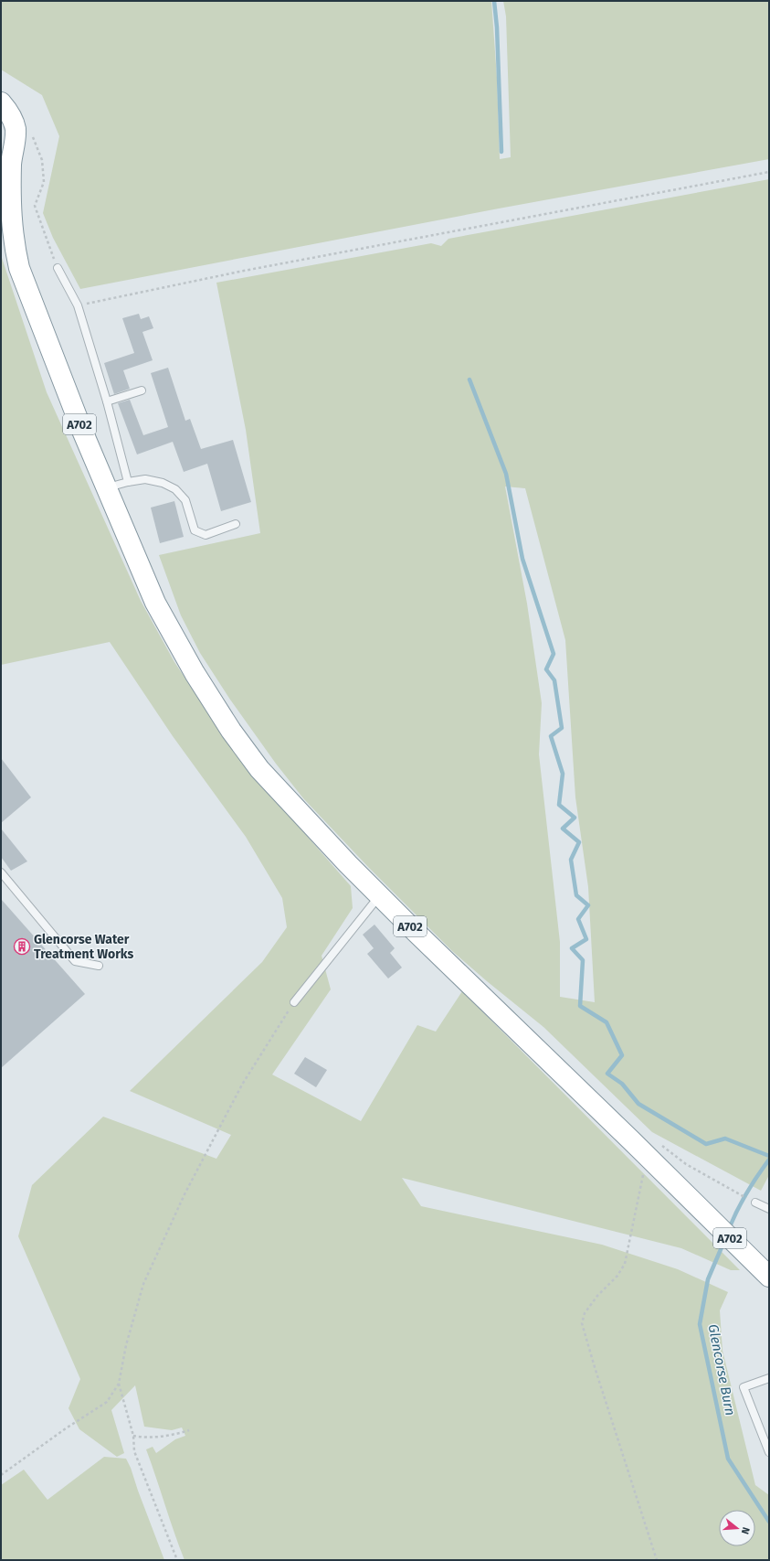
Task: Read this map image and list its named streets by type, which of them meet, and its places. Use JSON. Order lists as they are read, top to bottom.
{
  "streets": {
    "highway": ["A702"]
  },
  "water": ["Glencorse Burn"],
  "places": {
    "building": ["Glencorse Water Treatment Works"]
  },
  "north": "right"
}
